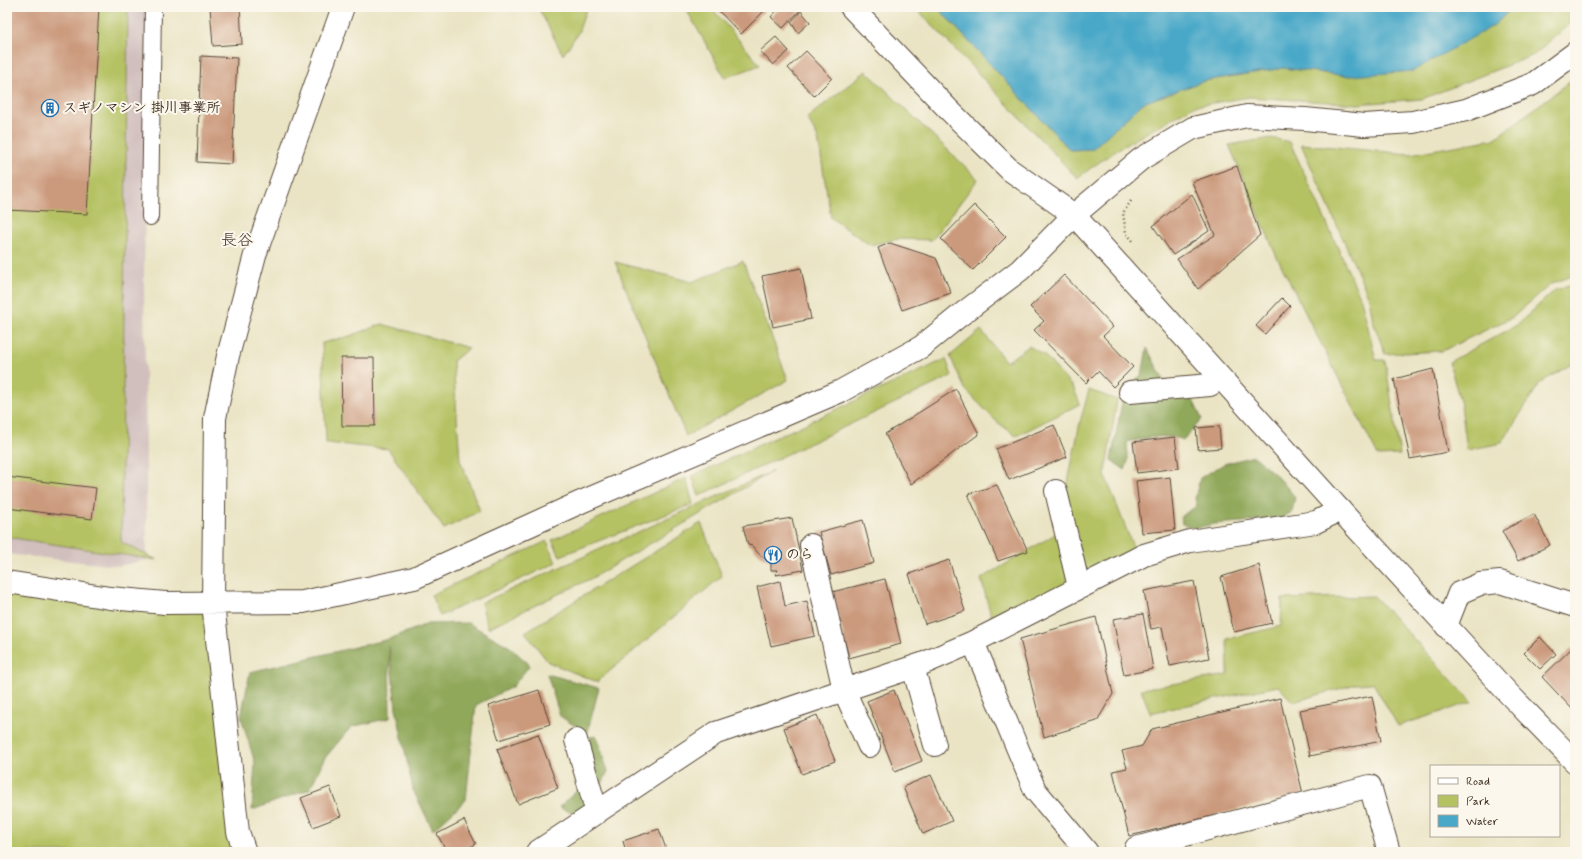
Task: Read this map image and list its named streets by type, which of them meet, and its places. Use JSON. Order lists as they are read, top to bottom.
{
  "districts": ["長谷"],
  "places": {
    "building": ["スギノマシン 掛川事業所"],
    "restaurant": ["のら"]
  },
  "legend": ["Road", "Park", "Water"]
}
